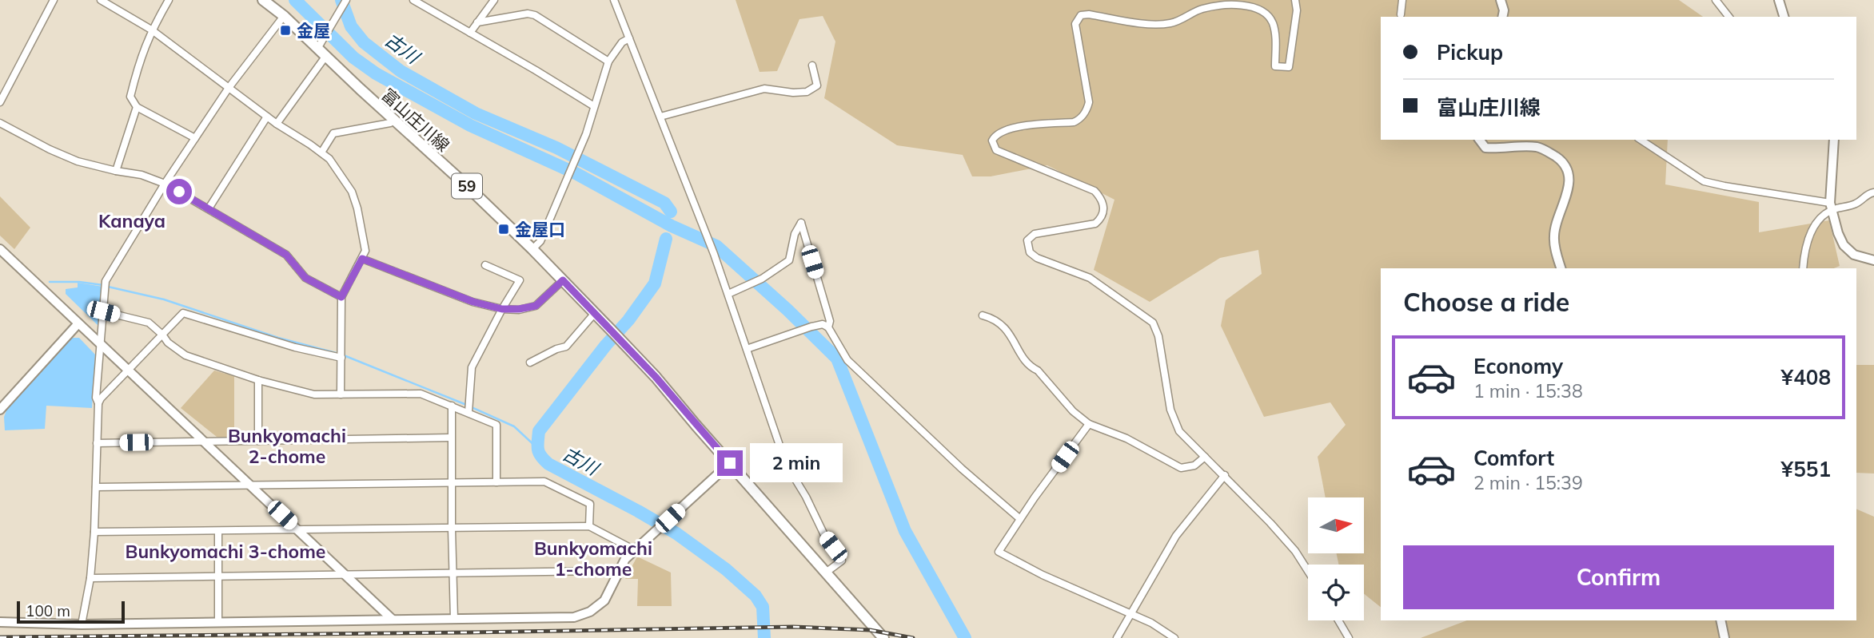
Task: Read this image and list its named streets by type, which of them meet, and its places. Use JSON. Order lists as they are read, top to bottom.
{
  "streets": {
    "main road": ["富山庄川線", "59"]
  },
  "districts": [
    "Kanaya",
    "Bunkyomachi 2-chome",
    "Bunkyomachi 1-chome",
    "Bunkyomachi 3-chome"
  ],
  "water": ["古川"],
  "places": {
    "transit": ["金屋", "金屋口"]
  },
  "scale_bar": "100 m",
  "north": "right",
  "page": {
    "banner": ["Pickup", "富山庄川線"],
    "heading": "Choose a ride",
    "list": [
      {
        "name": "Economy",
        "note": "1 min · 15:38",
        "value": "¥408"
      },
      {
        "name": "Comfort",
        "note": "2 min · 15:39",
        "value": "¥551"
      }
    ],
    "bubble": "2 min",
    "buttons": "Confirm",
    "scale": "100 m"
  }
}
